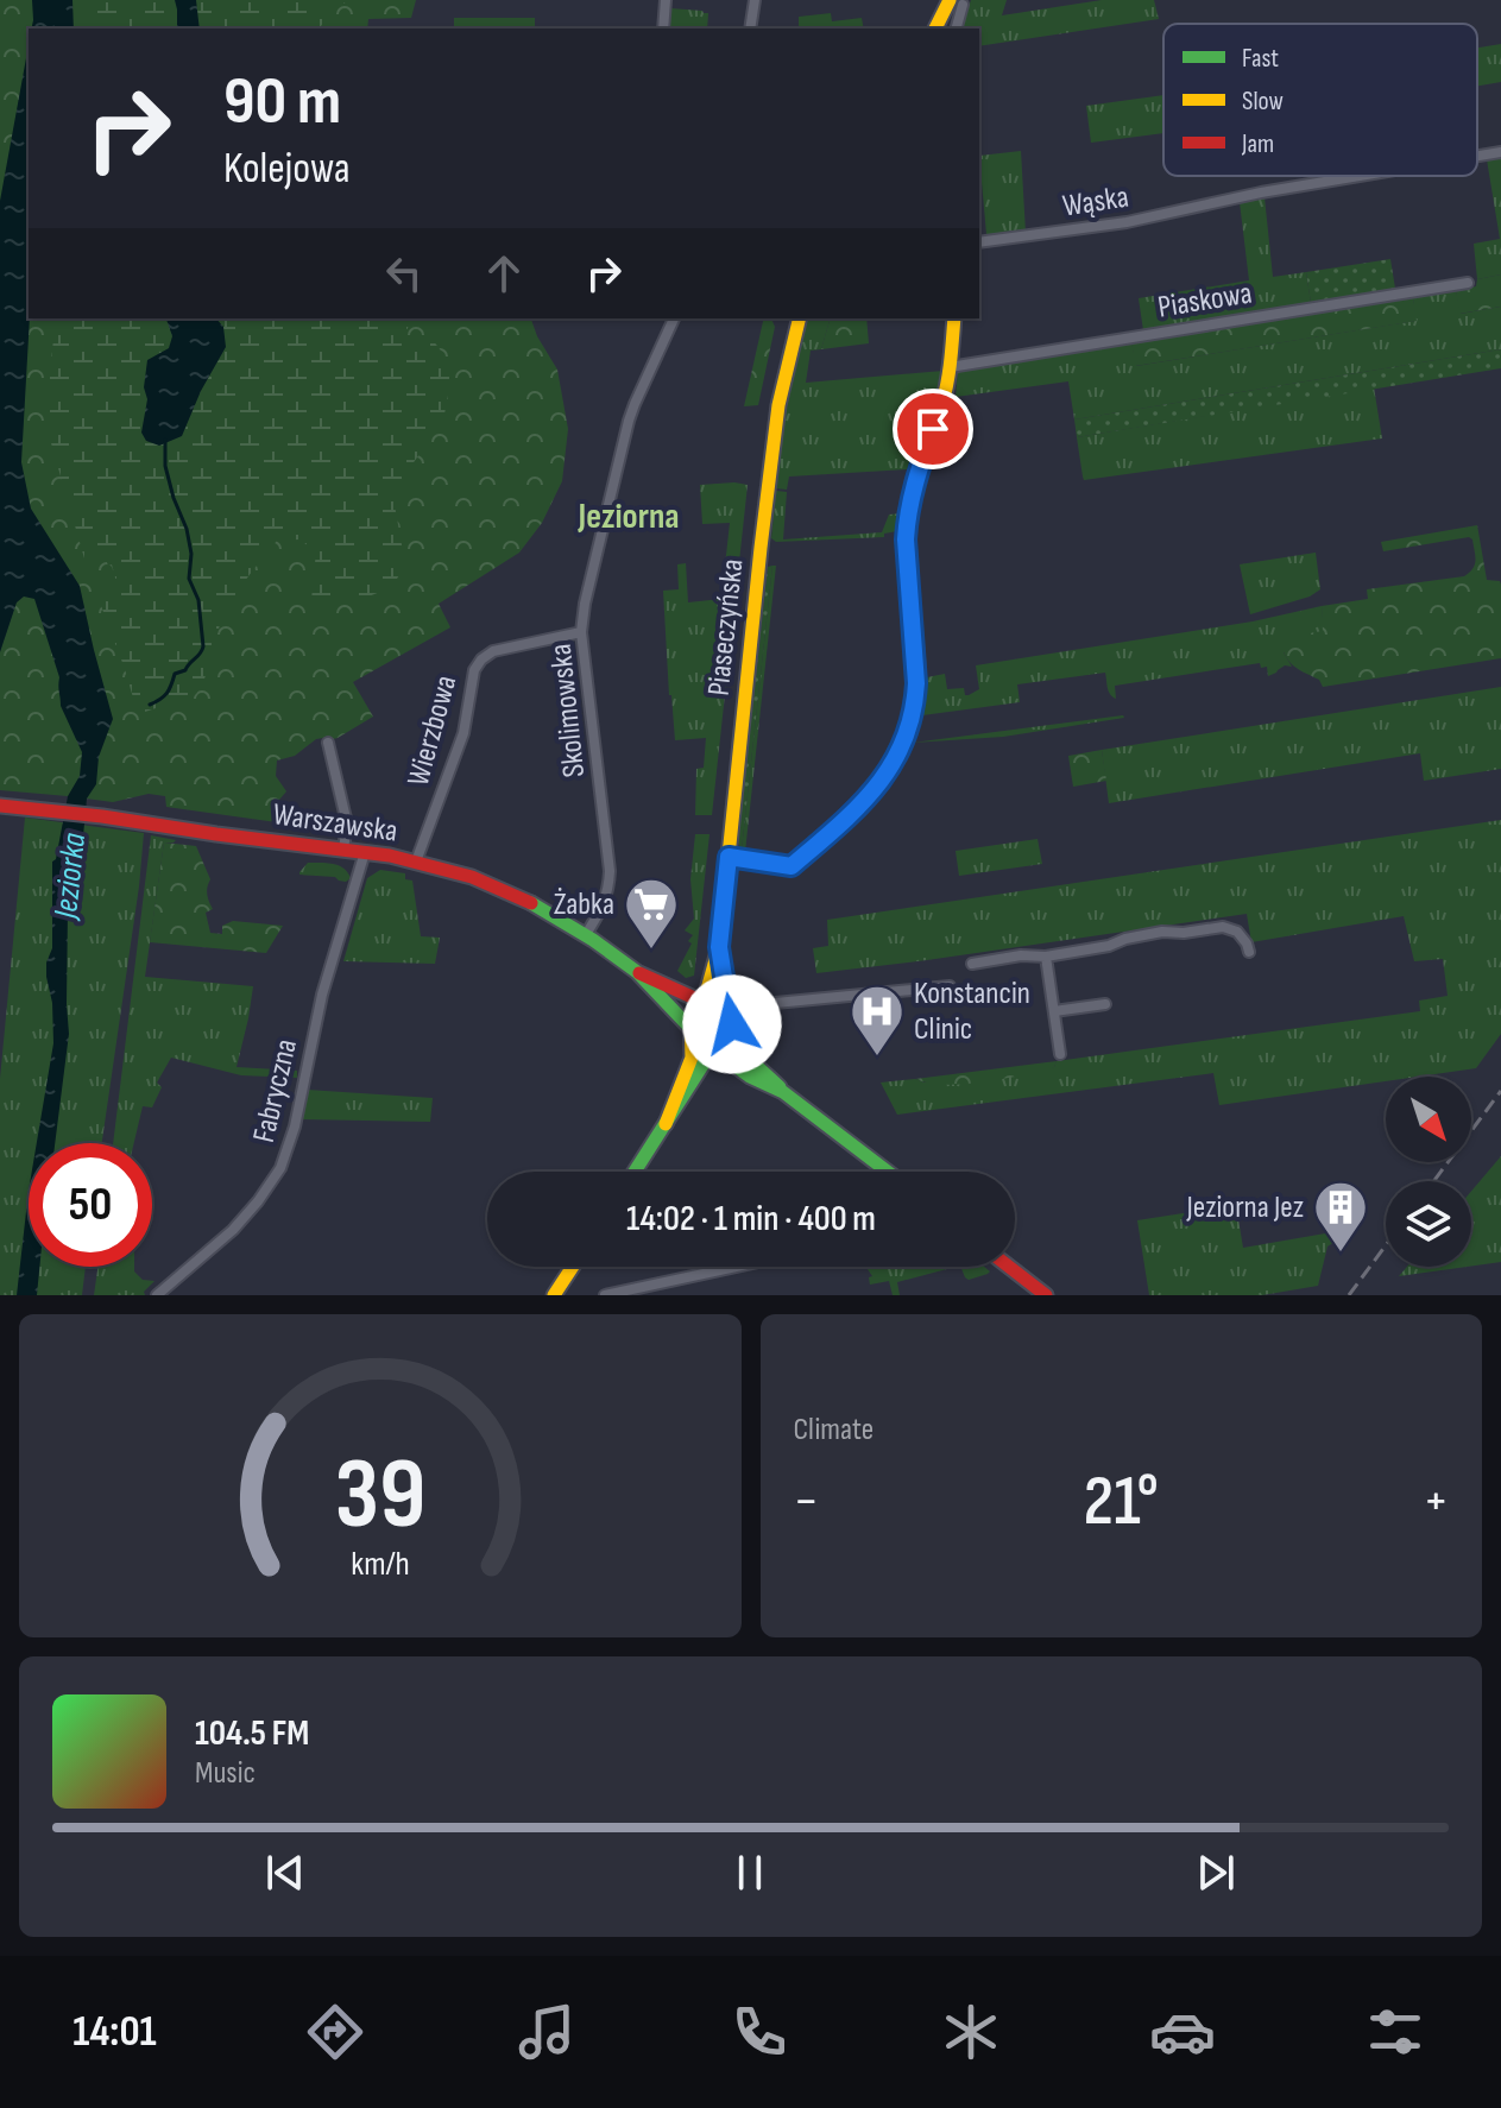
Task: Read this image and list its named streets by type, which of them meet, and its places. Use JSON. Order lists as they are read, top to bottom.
{
  "streets": {
    "main road": ["Piaseczyńska", "Warszawska"],
    "street": [
      "Wąska",
      "Piaskowa",
      "Skolimowska",
      "Wierzbowa",
      "Fabryczna"
    ]
  },
  "crossings": [
    ["Piaseczyńska", "Warszawska"],
    ["Skolimowska", "Wierzbowa"],
    ["Skolimowska", "Warszawska"],
    ["Wierzbowa", "Warszawska"],
    ["Warszawska", "Fabryczna"]
  ],
  "districts": ["Jeziorna"],
  "water": ["Jeziorka"],
  "places": {
    "supermarket": ["Żabka"],
    "hospital": ["Konstancin Clinic"],
    "building": ["Jeziorna Jez"]
  },
  "legend": ["Fast", "Slow", "Jam"],
  "north": "bottom right",
  "page": {
    "turn": ["90 m", "Kolejowa"],
    "limit": "50",
    "trip": "14:02 · 1 min · 400 m",
    "tile": "Climate",
    "heat": ["−", "21°", "+"],
    "song": ["104.5 FM", "Music"],
    "tabs": "14:01",
    "gauge": ["39", "km/h"]
  }
}
